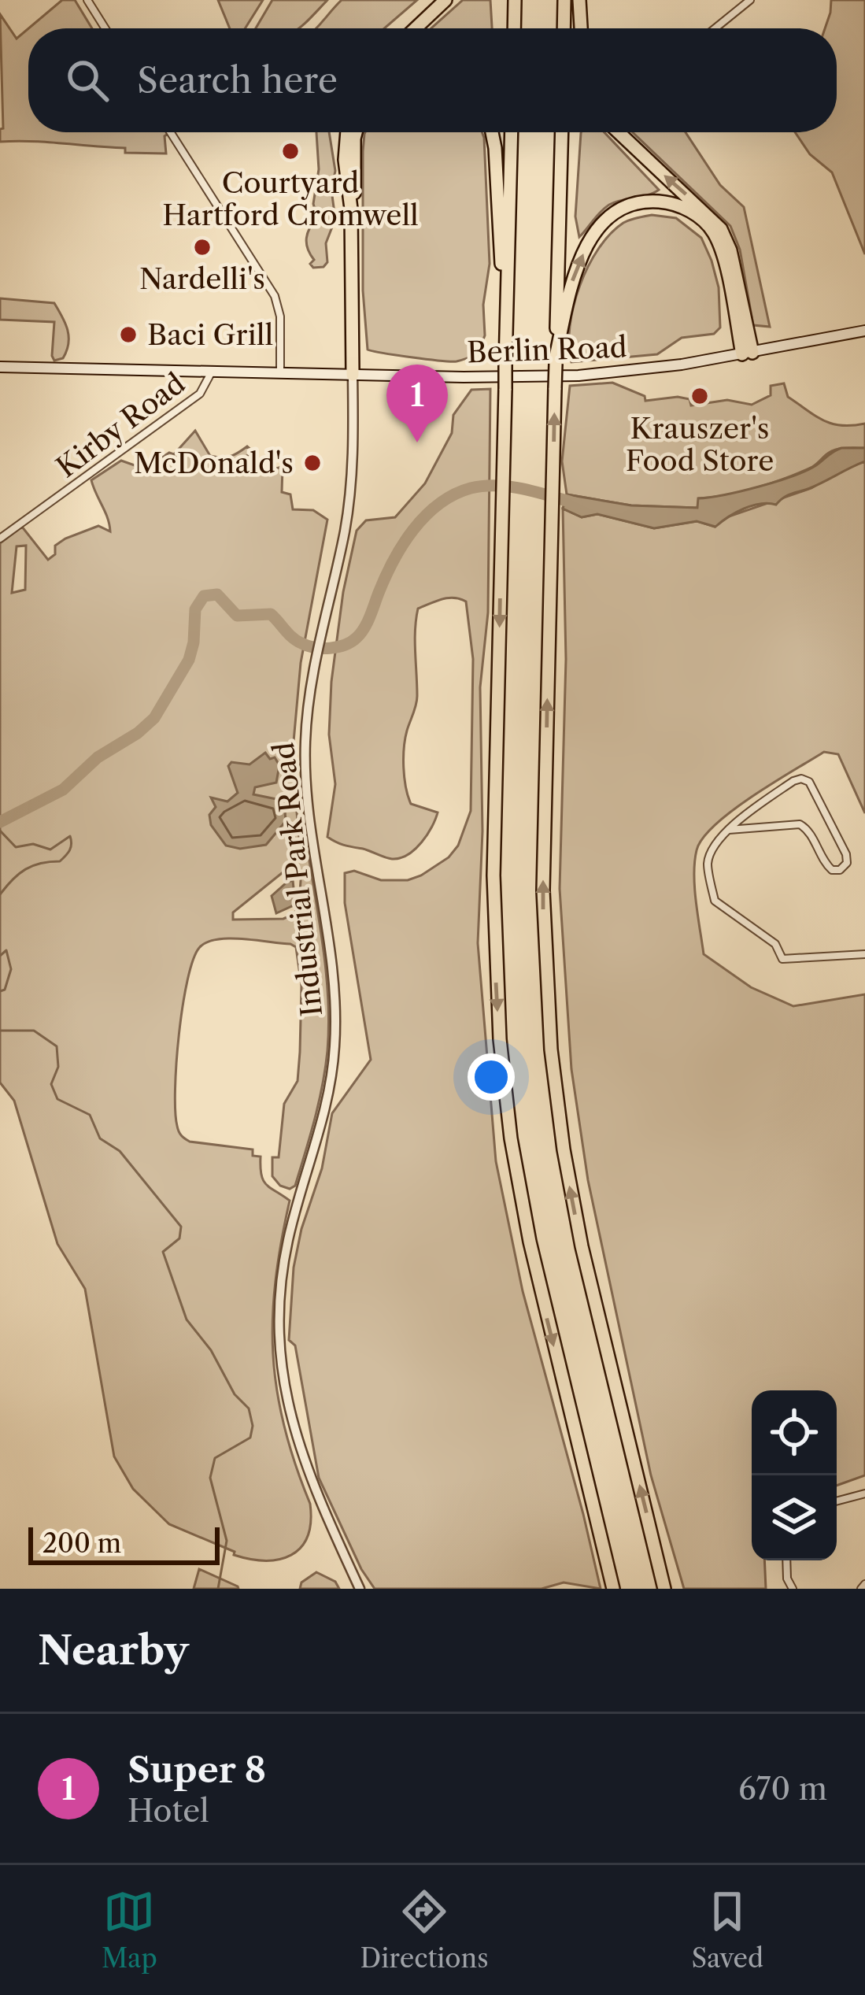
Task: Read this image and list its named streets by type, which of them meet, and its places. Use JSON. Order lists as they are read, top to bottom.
{
  "streets": {
    "main road": ["Berlin Road"],
    "street": ["Kirby Road", "Industrial Park Road"]
  },
  "crossings": [
    ["Berlin Road", "Kirby Road"],
    ["Berlin Road", "Industrial Park Road"]
  ],
  "places": [
    "Courtyard Hartford Cromwell",
    "Nardelli's",
    "Baci Grill",
    "Krauszer's Food Store",
    "McDonald's"
  ],
  "scale_bar": "200 m",
  "page": {
    "search": "Search here",
    "pins": "1",
    "scale": "200 m",
    "heading": "Nearby",
    "list": [
      {
        "mark": "1",
        "name": "Super 8",
        "note": "Hotel",
        "value": "670 m"
      }
    ],
    "nav": ["Map", "Directions", "Saved"]
  }
}
